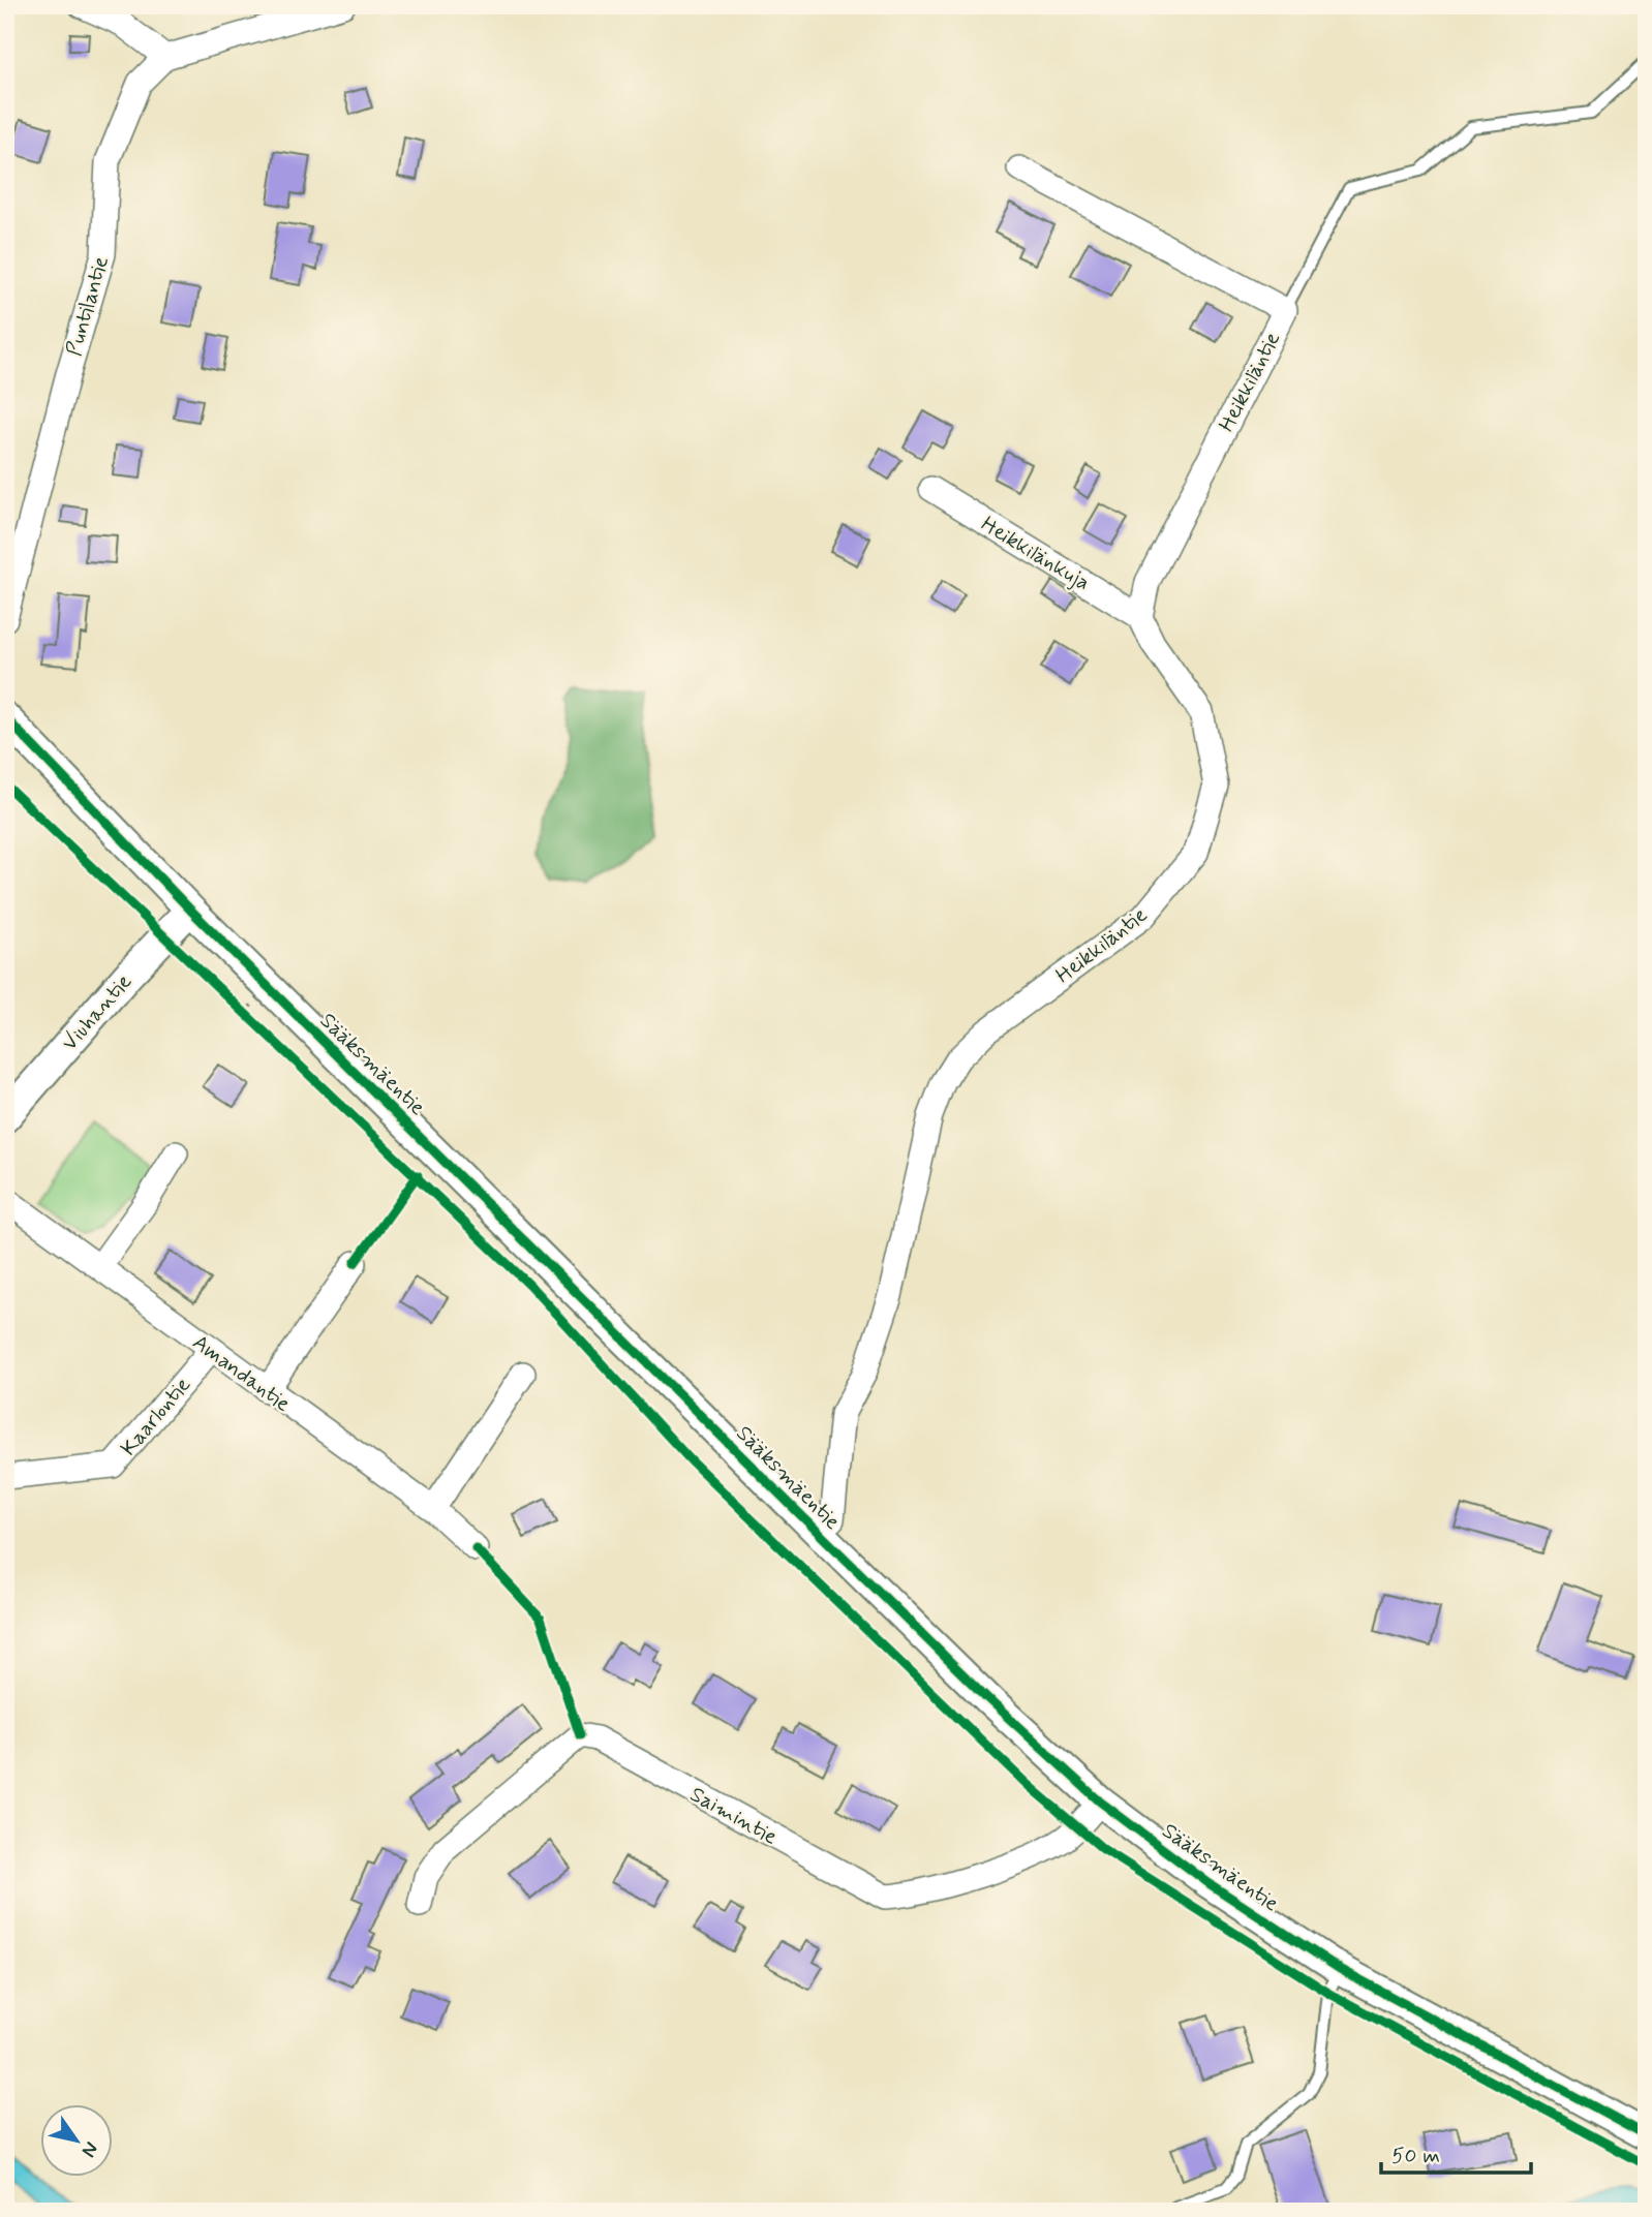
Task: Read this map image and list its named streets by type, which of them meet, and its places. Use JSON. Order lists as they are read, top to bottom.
{
  "streets": {
    "street": [
      "Puntilantie",
      "Heikkiläntie",
      "Heikkilänkuja",
      "Viuhantie",
      "Sääksmäentie",
      "Amandantie",
      "Kaarlontie",
      "Saimintie"
    ]
  },
  "crossings": [
    ["Heikkiläntie", "Heikkilänkuja"],
    ["Heikkiläntie", "Sääksmäentie"],
    ["Viuhantie", "Sääksmäentie"],
    ["Sääksmäentie", "Saimintie"],
    ["Amandantie", "Kaarlontie"]
  ],
  "scale_bar": "50 m",
  "north": "bottom right"
}
